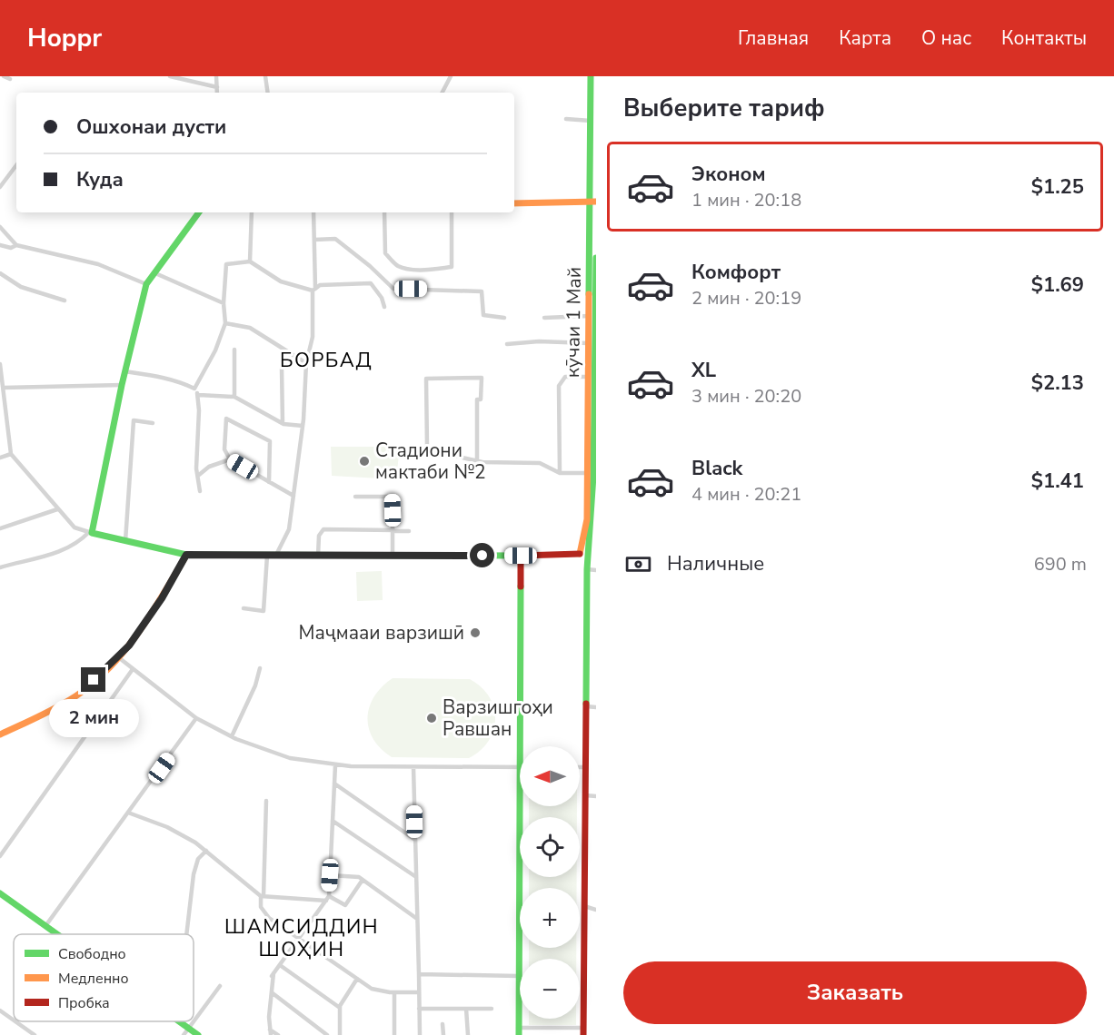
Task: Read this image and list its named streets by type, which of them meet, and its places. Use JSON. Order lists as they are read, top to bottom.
{
  "streets": {
    "main road": ["кӯчаи 1 Май"]
  },
  "districts": ["БОРБАД", "ШАМСИДДИН ШОҲИН"],
  "places": ["Стадиони мактаби №2", "Маҷмааи варзишӣ", "Варзишгоҳи Равшан"],
  "legend": ["Свободно", "Медленно", "Пробка"],
  "north": "left",
  "page": {
    "header": "Hoppr",
    "nav": [
      "Главная",
      "Карта",
      "О нас",
      "Контакты"
    ],
    "heading": "Выберите тариф",
    "banner": ["Ошхонаи дусти", "Куда"],
    "list": [
      {
        "name": "Эконом",
        "note": "1 мин · 20:18",
        "value": "$1.25"
      },
      {
        "name": "Комфорт",
        "note": "2 мин · 20:19",
        "value": "$1.69"
      },
      {
        "name": "XL",
        "note": "3 мин · 20:20",
        "value": "$2.13"
      },
      {
        "name": "Black",
        "note": "4 мин · 20:21",
        "value": "$1.41"
      }
    ],
    "pay": ["Наличные", "690 m"],
    "bubble": "2 мин",
    "map_buttons": ["+", "−"],
    "buttons": "Заказать"
  }
}
